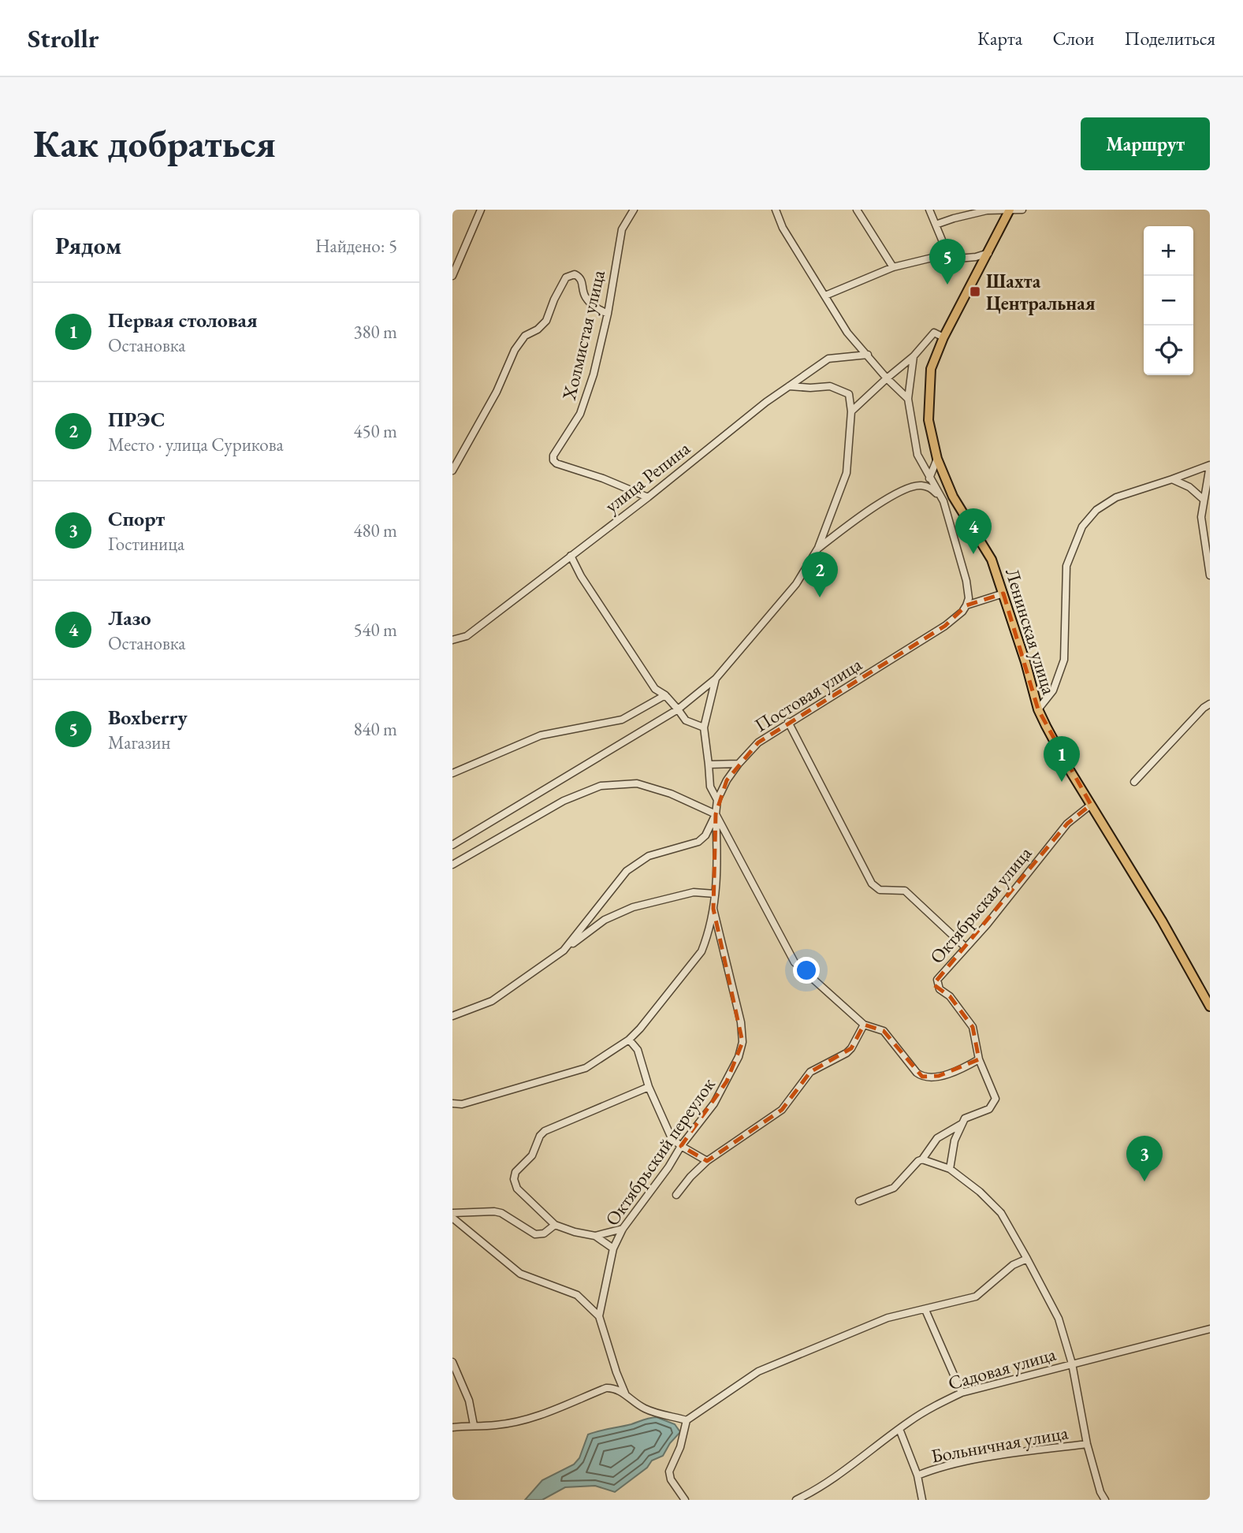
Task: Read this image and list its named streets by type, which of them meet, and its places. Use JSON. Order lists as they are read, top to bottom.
{
  "streets": {
    "main road": ["Ленинская улица"],
    "street": [
      "Холмистая улица",
      "улица Репина",
      "Постовая улица",
      "Октябрьская улица",
      "Октябрьский переулок",
      "Садовая улица",
      "Больничная улица"
    ]
  },
  "crossings": [
    ["Холмистая улица", "улица Репина"],
    ["Ленинская улица", "Октябрьская улица"],
    ["Садовая улица", "Больничная улица"]
  ],
  "places": {
    "transit": ["Шахта Центральная"]
  },
  "page": {
    "header": "Strollr",
    "nav": ["Карта", "Слои", "Поделиться"],
    "buttons": "Маршрут",
    "title": "Как добраться",
    "heading": ["Рядом", "Найдено: 5"],
    "map_buttons": ["+", "−"],
    "pins": [
      "5",
      "4",
      "2",
      "1",
      "3"
    ],
    "list": [
      {
        "mark": "1",
        "name": "Первая столовая",
        "note": "Остановка",
        "value": "380 m"
      },
      {
        "mark": "2",
        "name": "ПРЭС",
        "note": "Место · улица Сурикова",
        "value": "450 m"
      },
      {
        "mark": "3",
        "name": "Спорт",
        "note": "Гостиница",
        "value": "480 m"
      },
      {
        "mark": "4",
        "name": "Лазо",
        "note": "Остановка",
        "value": "540 m"
      },
      {
        "mark": "5",
        "name": "Boxberry",
        "note": "Магазин",
        "value": "840 m"
      }
    ]
  }
}
